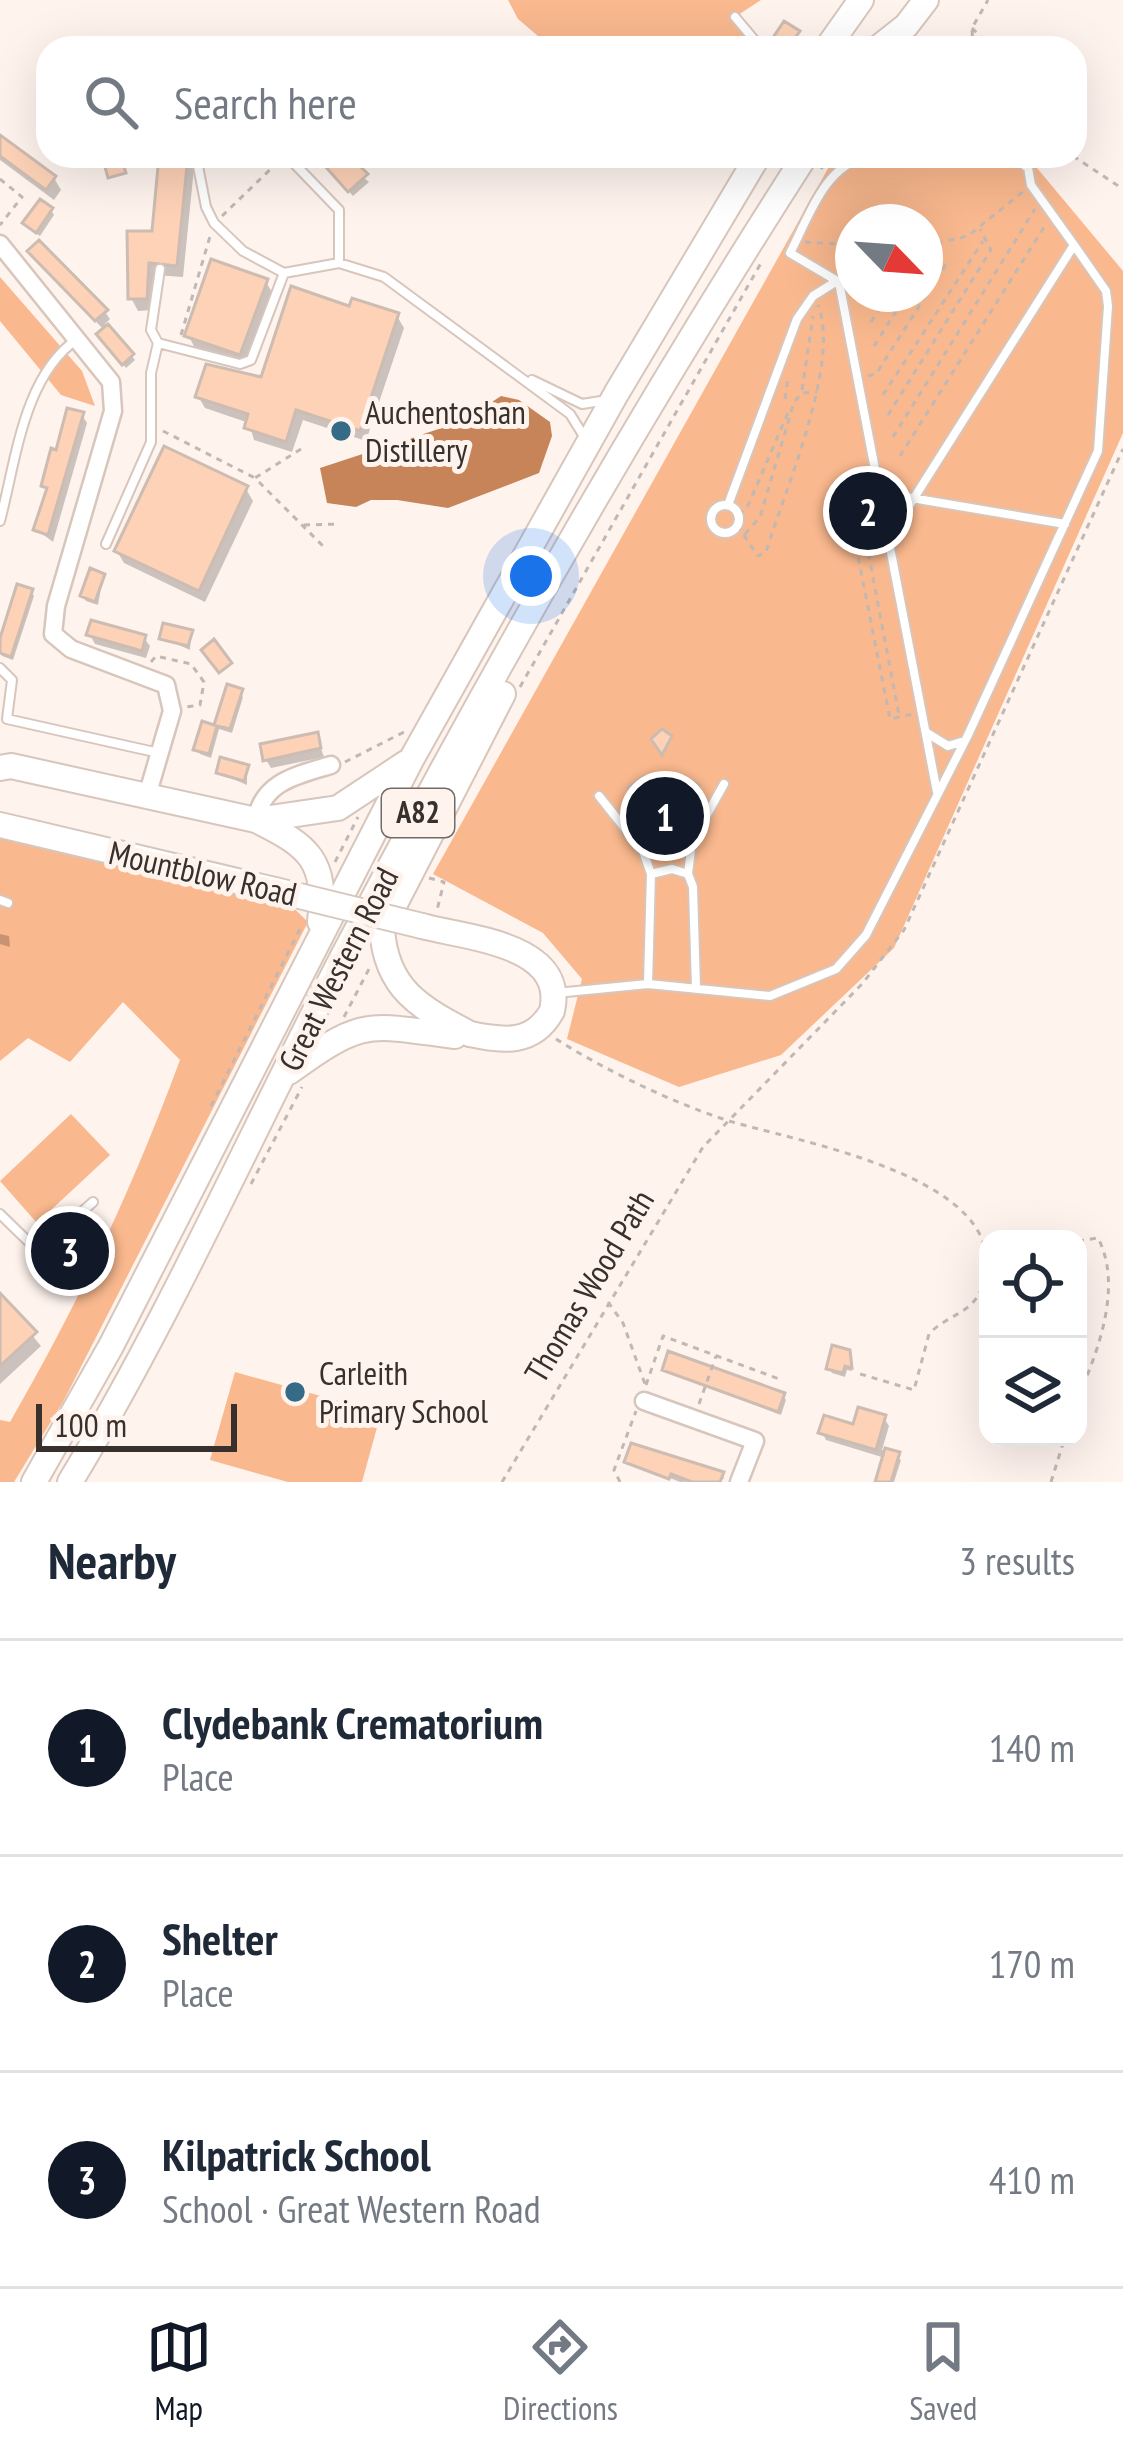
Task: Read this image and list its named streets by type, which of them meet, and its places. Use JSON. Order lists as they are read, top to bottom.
{
  "streets": {
    "main road": ["A82", "Mountblow Road", "Great Western Road"],
    "path": ["Thomas Wood Path"]
  },
  "crossings": [
    ["A82", "Mountblow Road"],
    ["A82", "Great Western Road"]
  ],
  "places": ["Auchentoshan Distillery", "Carleith Primary School"],
  "scale_bar": "100 m",
  "north": "bottom right",
  "page": {
    "search": "Search here",
    "pins": ["2", "1", "3"],
    "scale": "100 m",
    "heading": ["Nearby", "3 results"],
    "list": [
      {
        "mark": "1",
        "name": "Clydebank Crematorium",
        "note": "Place",
        "value": "140 m"
      },
      {
        "mark": "2",
        "name": "Shelter",
        "note": "Place",
        "value": "170 m"
      },
      {
        "mark": "3",
        "name": "Kilpatrick School",
        "note": "School · Great Western Road",
        "value": "410 m"
      }
    ],
    "nav": ["Map", "Directions", "Saved"]
  }
}
